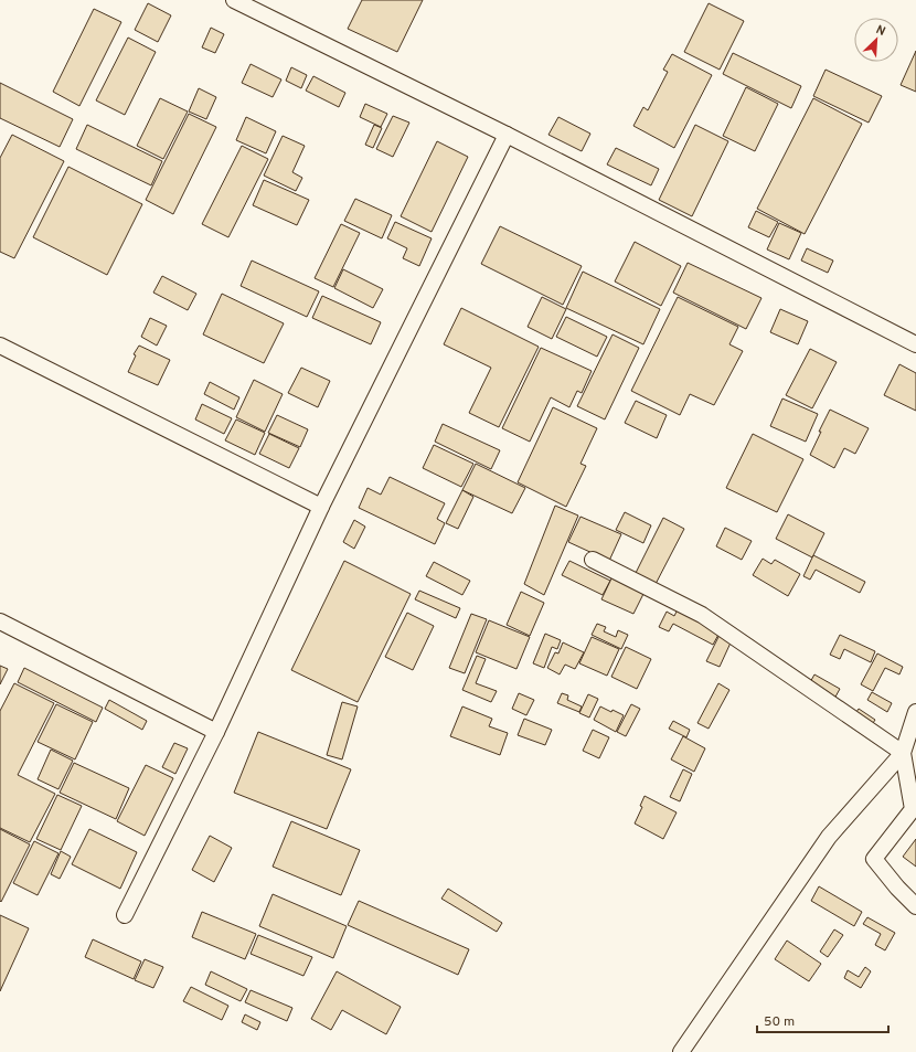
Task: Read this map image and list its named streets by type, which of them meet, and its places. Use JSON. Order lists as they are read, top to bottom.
{
  "scale_bar": "50 m",
  "north": "top right"
}
